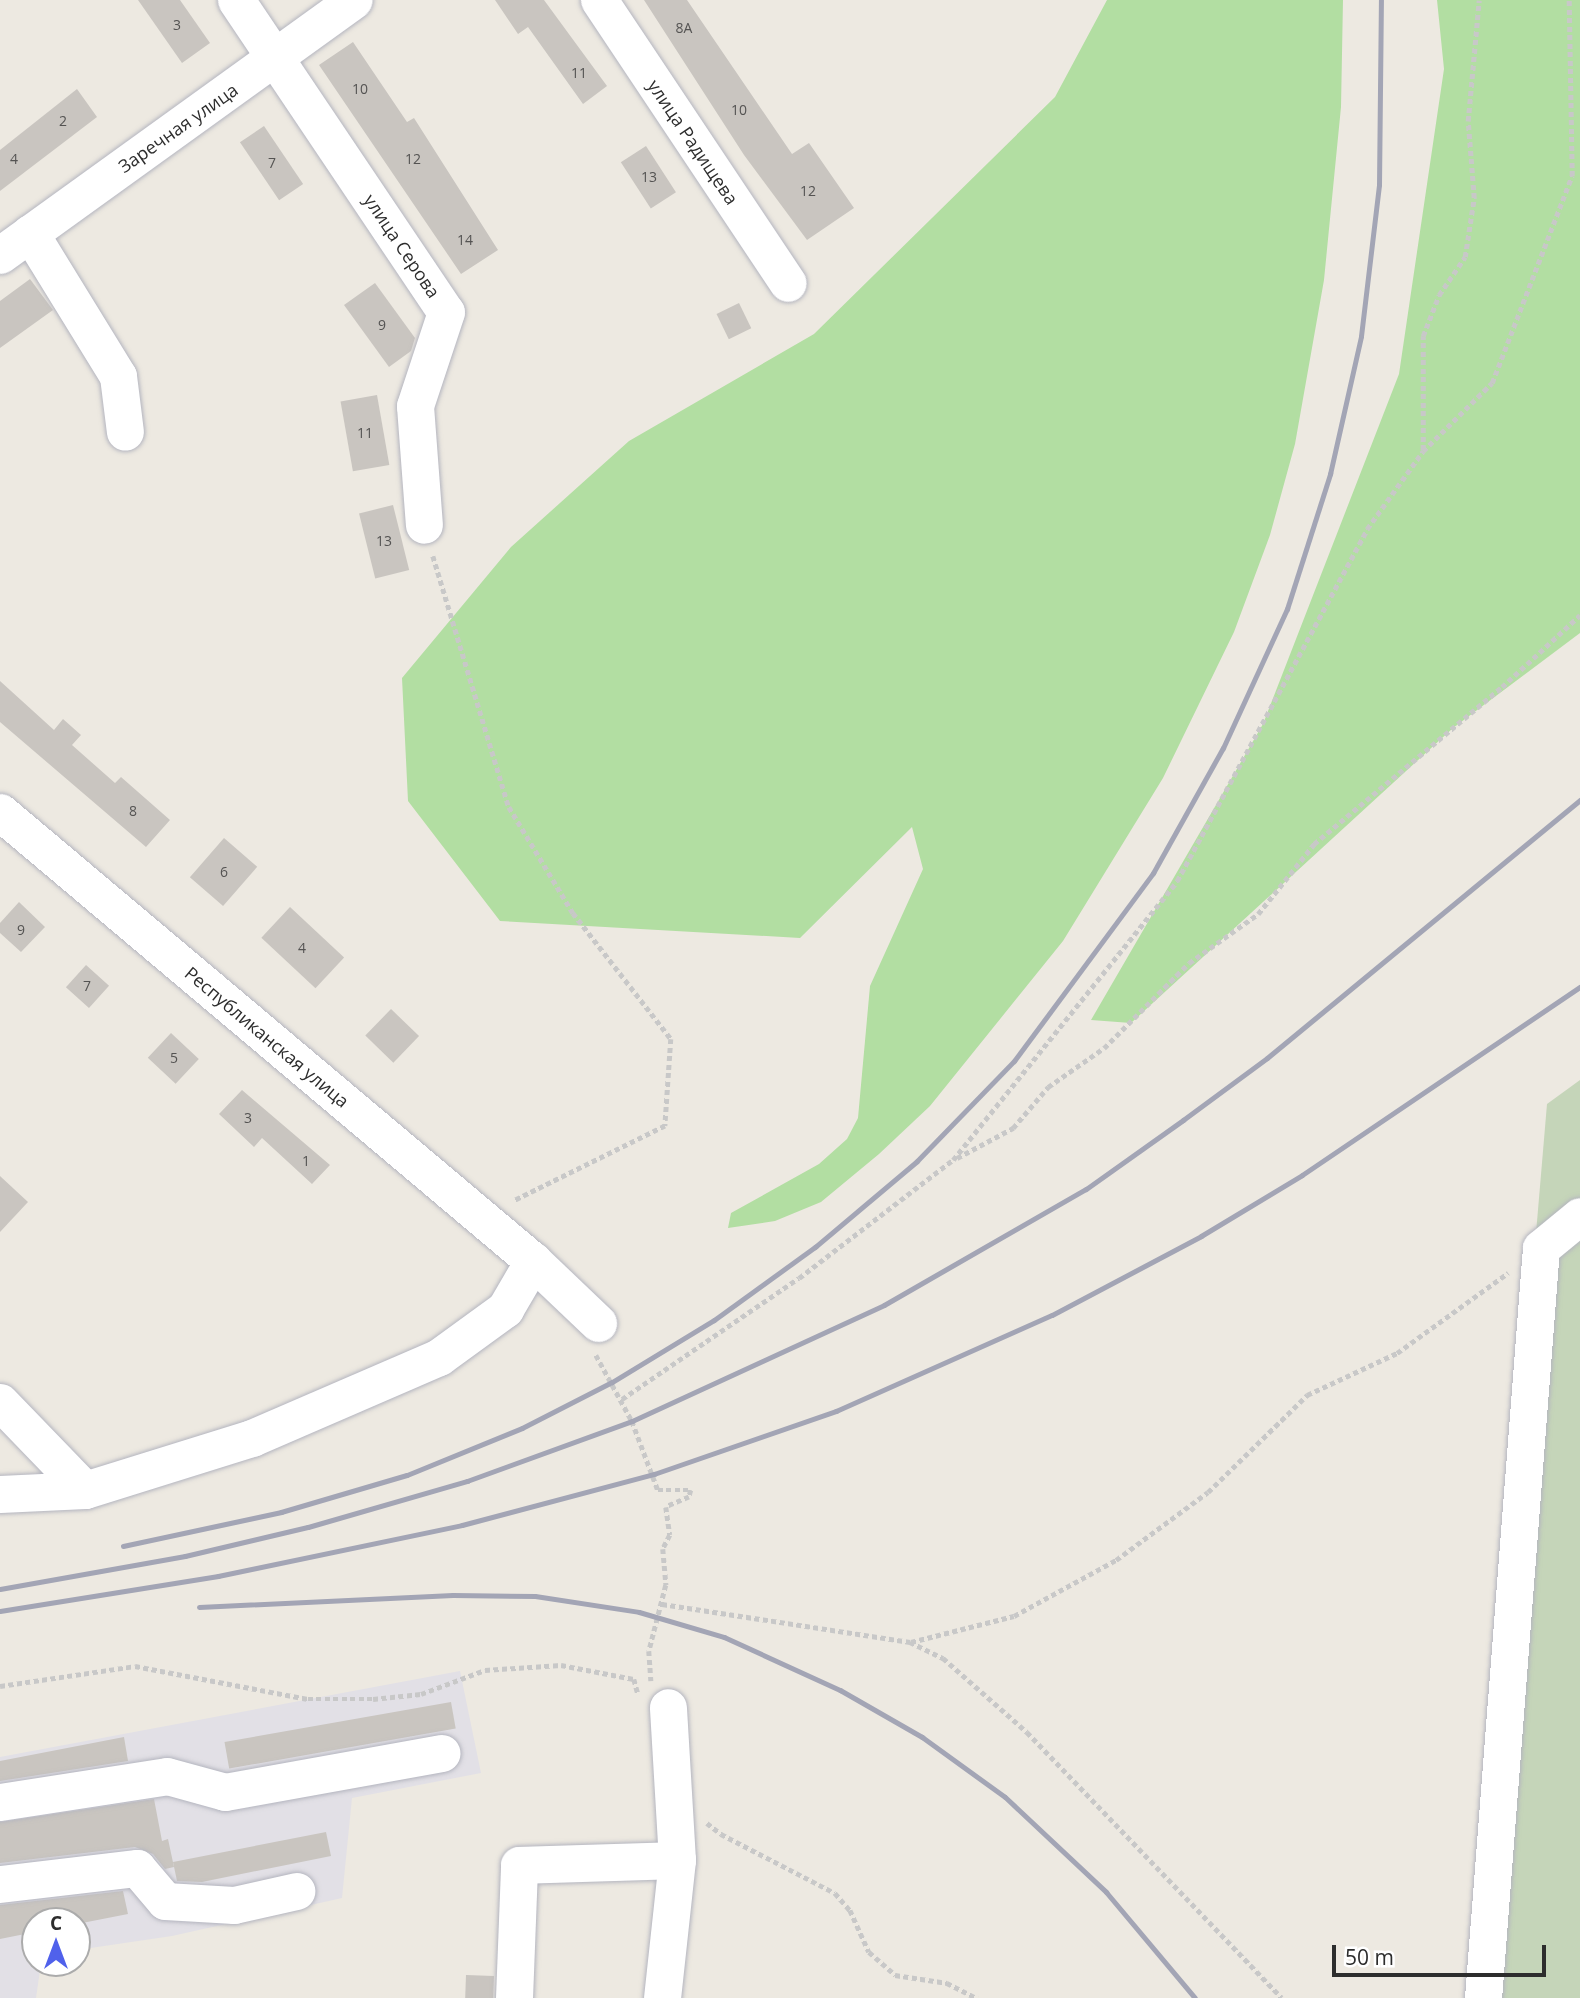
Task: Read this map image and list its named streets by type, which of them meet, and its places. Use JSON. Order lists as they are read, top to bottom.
{
  "streets": {
    "street": [
      "Заречная улица",
      "улица Радищева",
      "улица Серова",
      "Республиканская улица"
    ]
  },
  "crossings": [
    ["Заречная улица", "улица Серова"]
  ],
  "house_numbers": [
    "3",
    "8А",
    "11",
    "10",
    "10",
    "2",
    "4",
    "12",
    "7",
    "13",
    "12",
    "14",
    "9",
    "11",
    "13",
    "8",
    "6",
    "9",
    "4",
    "7",
    "5",
    "3",
    "1"
  ],
  "scale_bar": "50 m",
  "north": "top"
}
